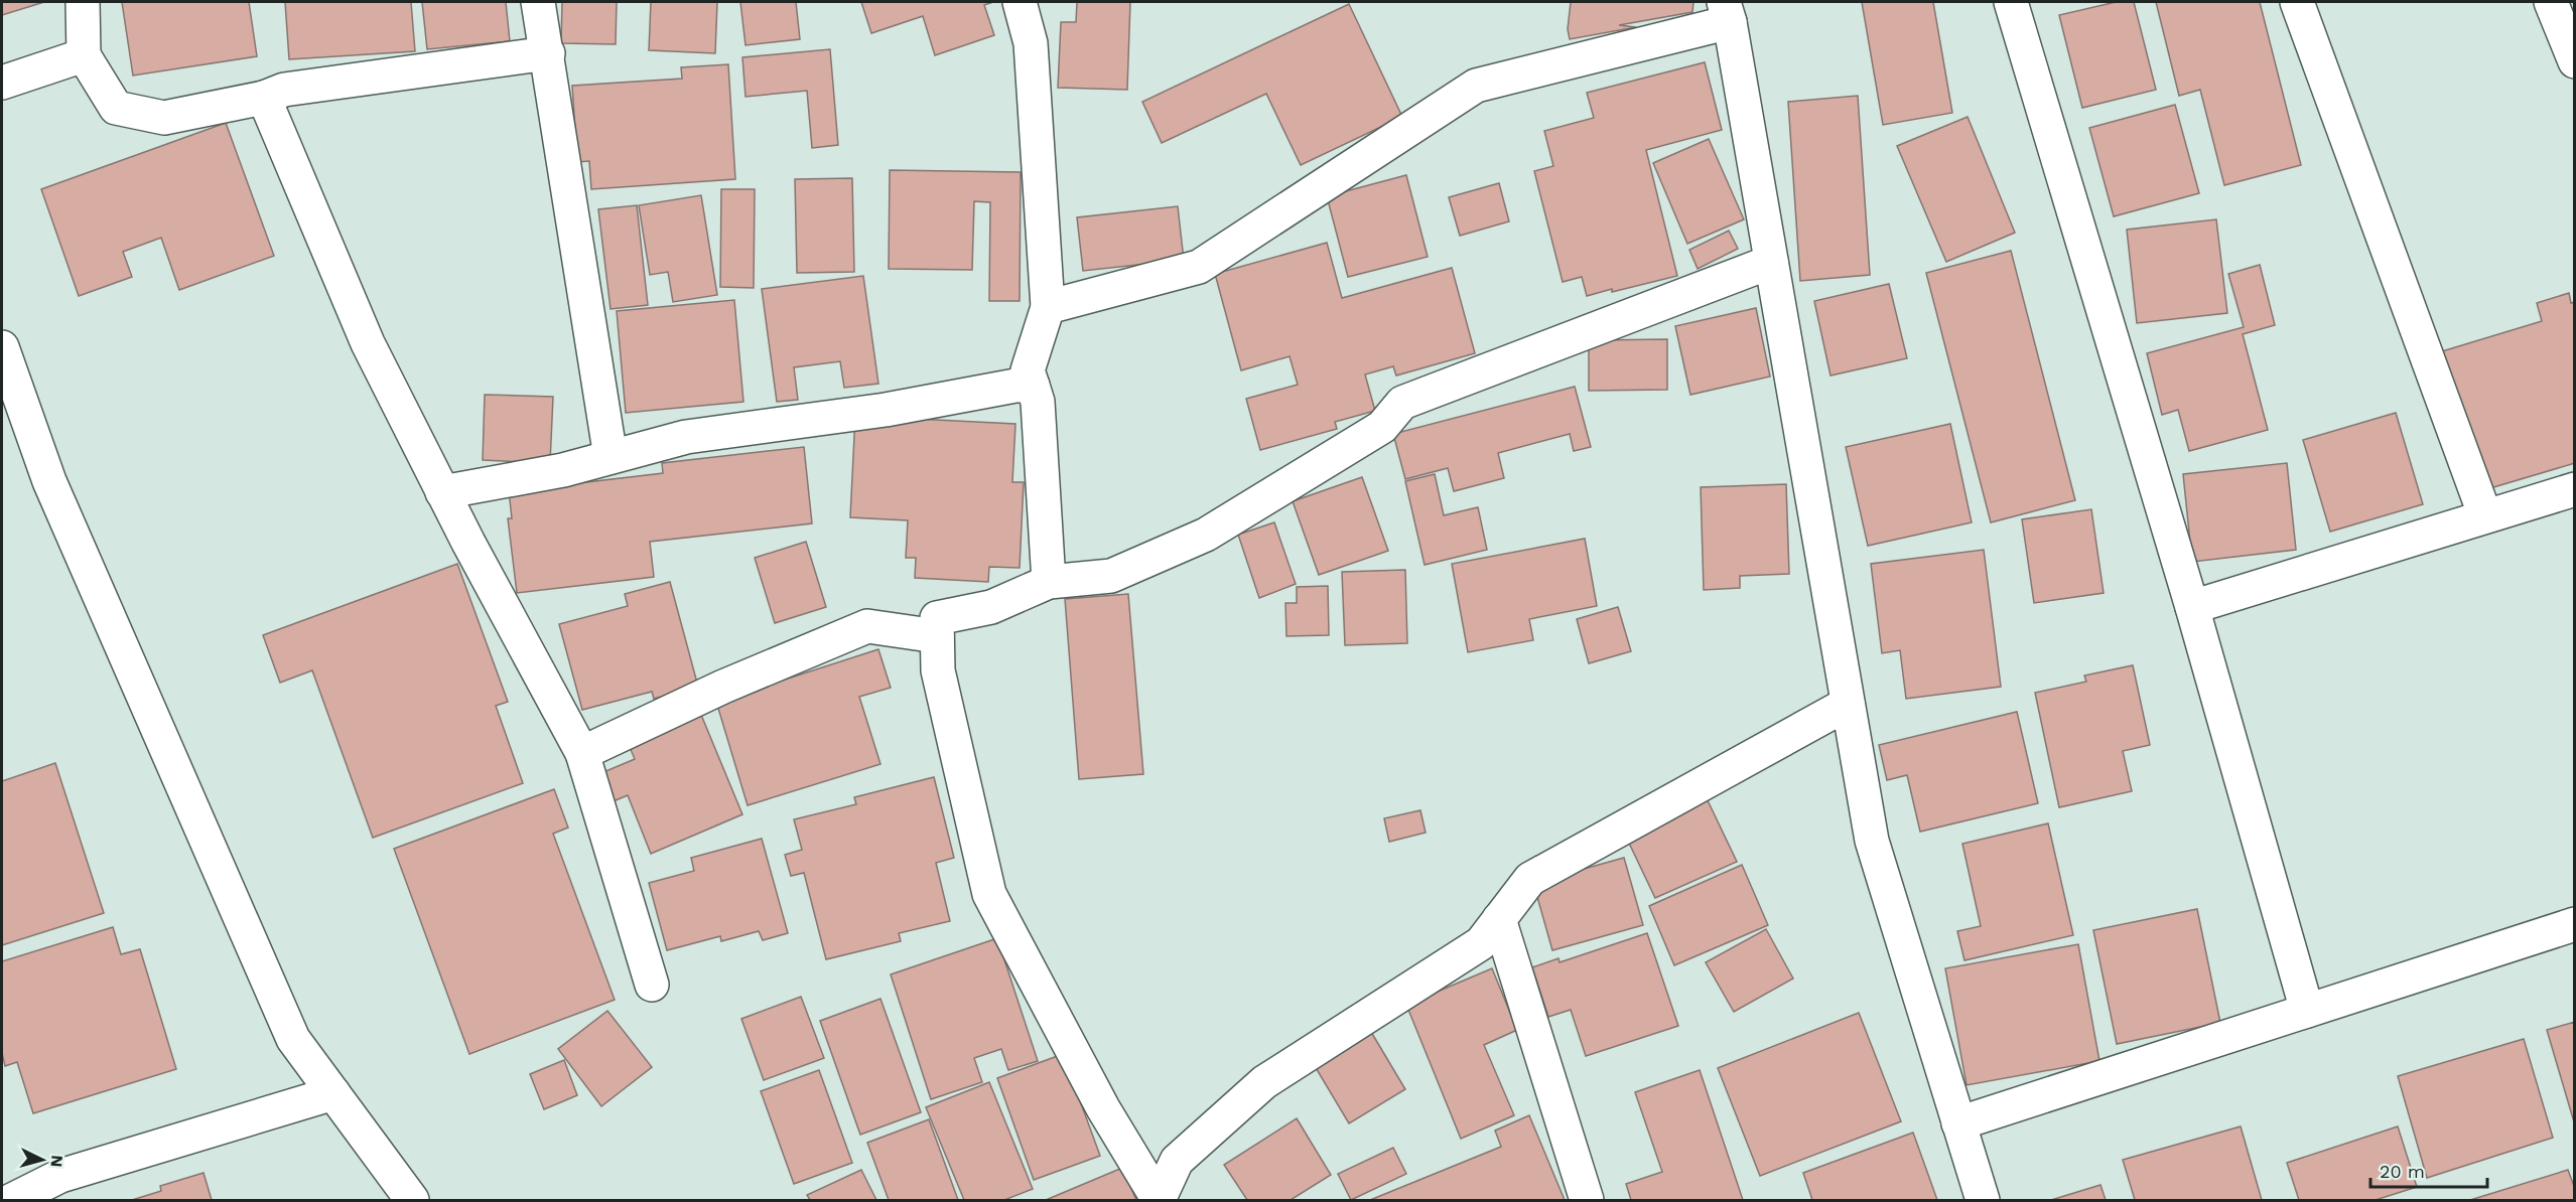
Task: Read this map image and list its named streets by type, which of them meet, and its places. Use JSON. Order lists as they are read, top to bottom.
{
  "scale_bar": "20 m",
  "north": "right"
}
